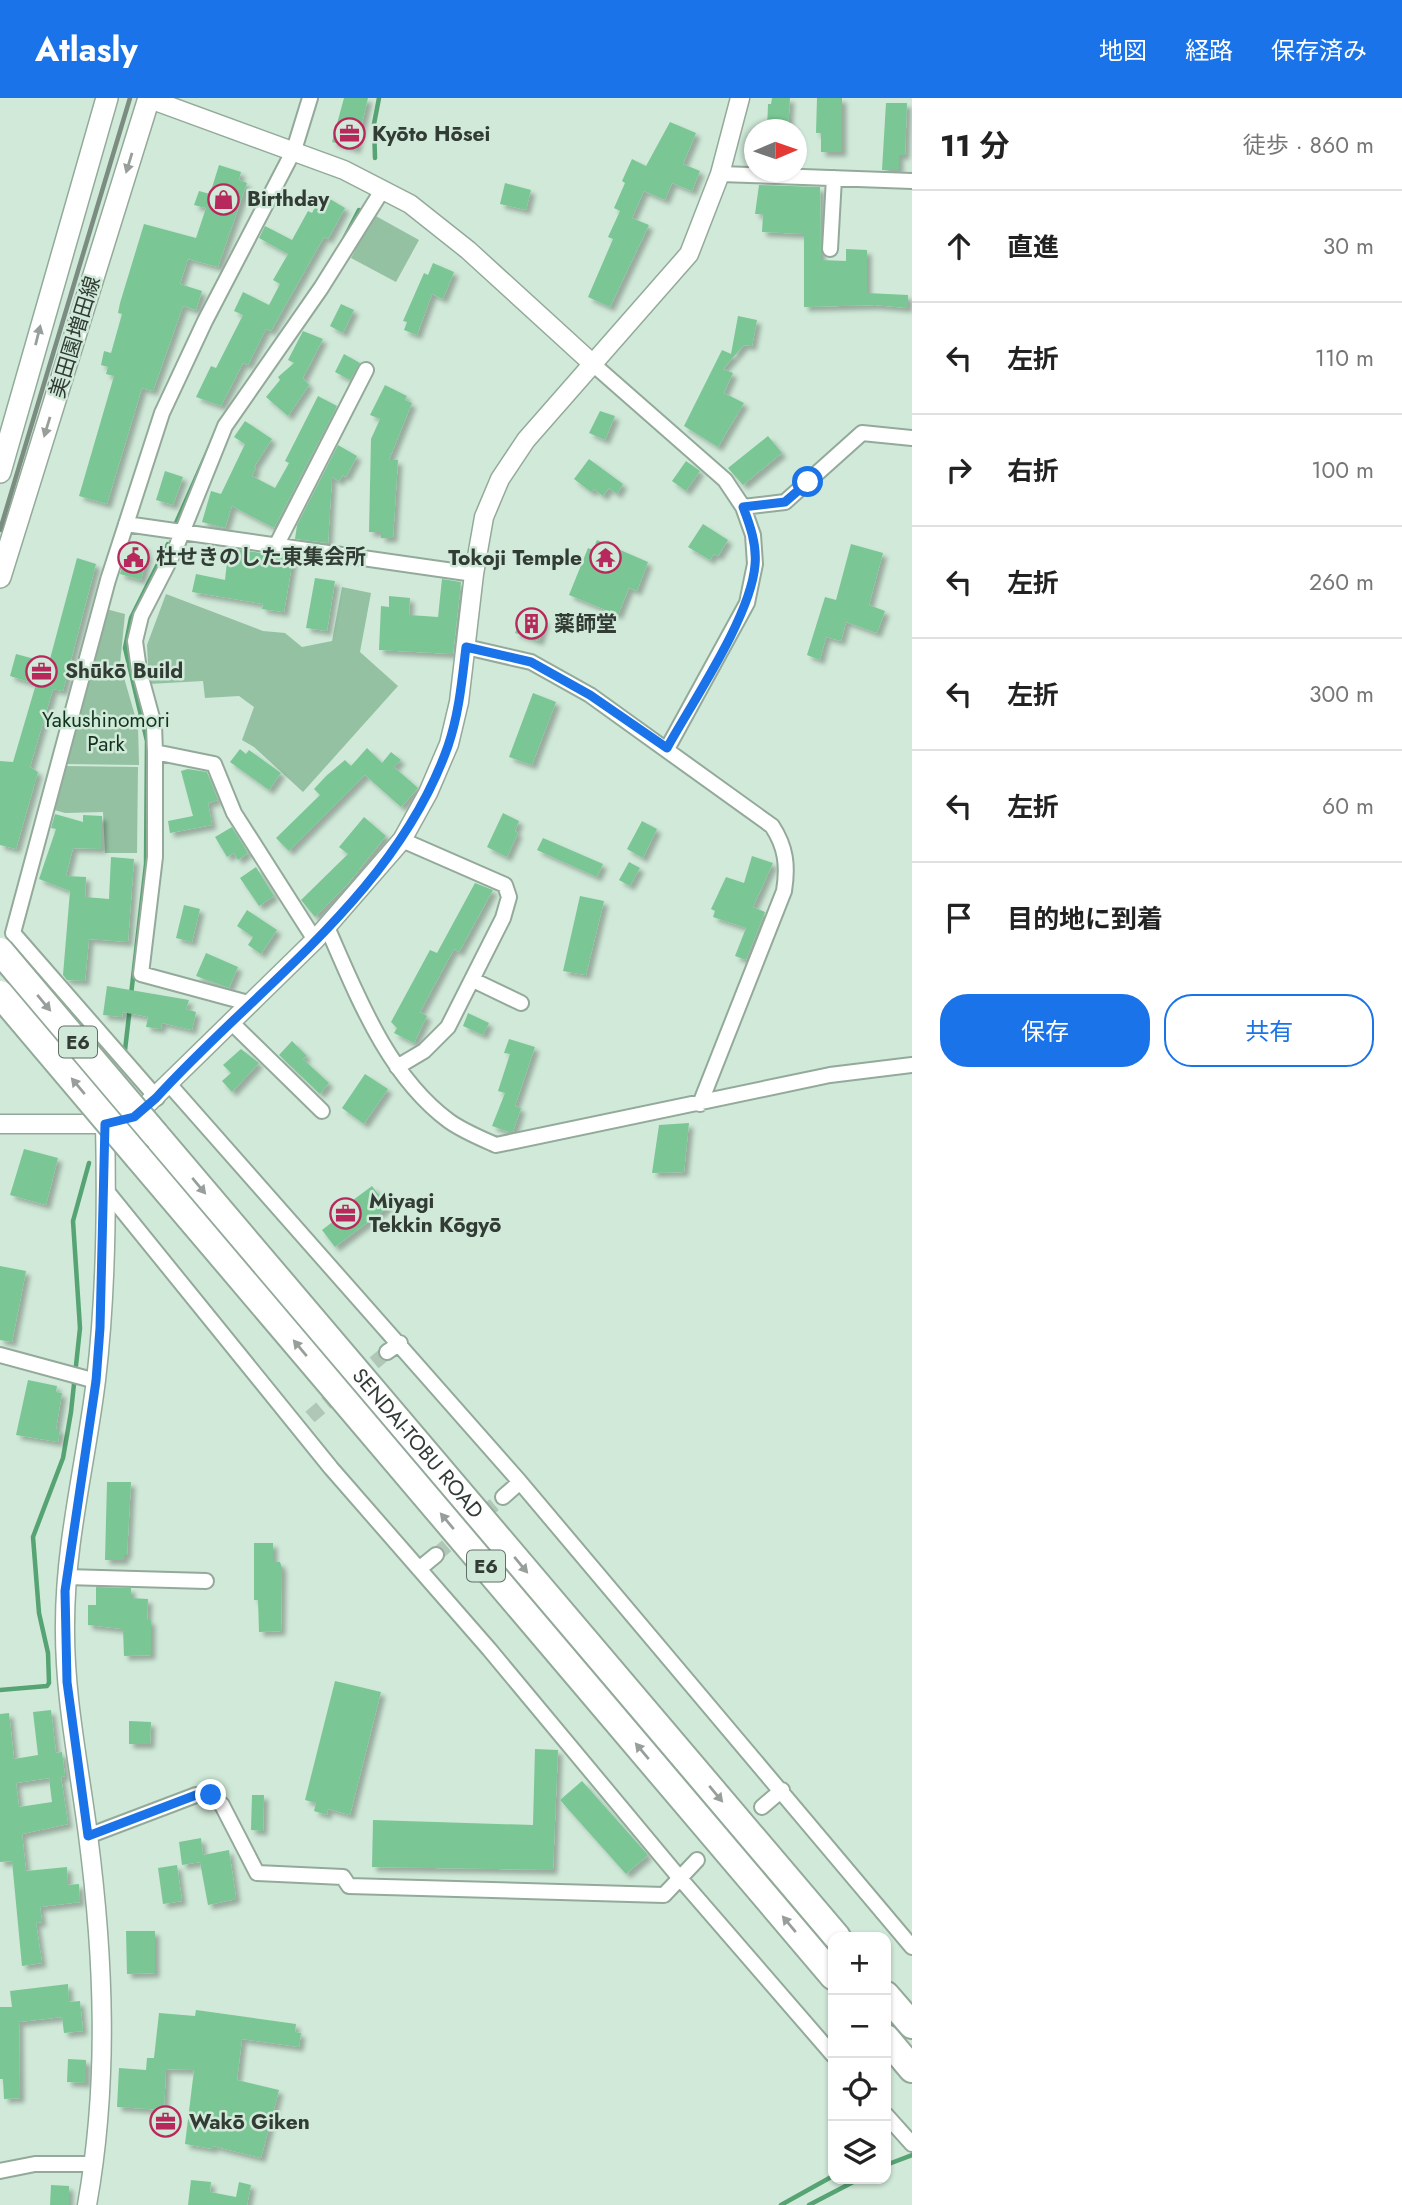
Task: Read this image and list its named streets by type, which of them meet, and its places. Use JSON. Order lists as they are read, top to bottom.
{
  "streets": {
    "highway": ["E6", "SENDAI-TOBU ROAD"],
    "main road": ["美田園増田線"]
  },
  "parks": ["Yakushinomori Park"],
  "places": {
    "office": [
      "Kyōto Hōsei",
      "Shūkō Build",
      "Miyagi Tekkin Kōgyō",
      "Wakō Giken"
    ],
    "shop": ["Birthday"],
    "public building": ["杜せきのした東集会所"],
    "temple": ["Tokoji Temple"],
    "building": ["薬師堂"]
  },
  "north": "right",
  "page": {
    "header": "Atlasly",
    "nav": ["地図", "経路", "保存済み"],
    "heading": ["11 分", "徒歩 · 860 m"],
    "list": [
      ["直進", "30 m"],
      ["左折", "110 m"],
      ["右折", "100 m"],
      ["左折", "260 m"],
      ["左折", "300 m"],
      ["左折", "60 m"],
      "目的地に到着"
    ],
    "buttons": ["保存", "共有"],
    "map_buttons": ["+", "−"]
  }
}
